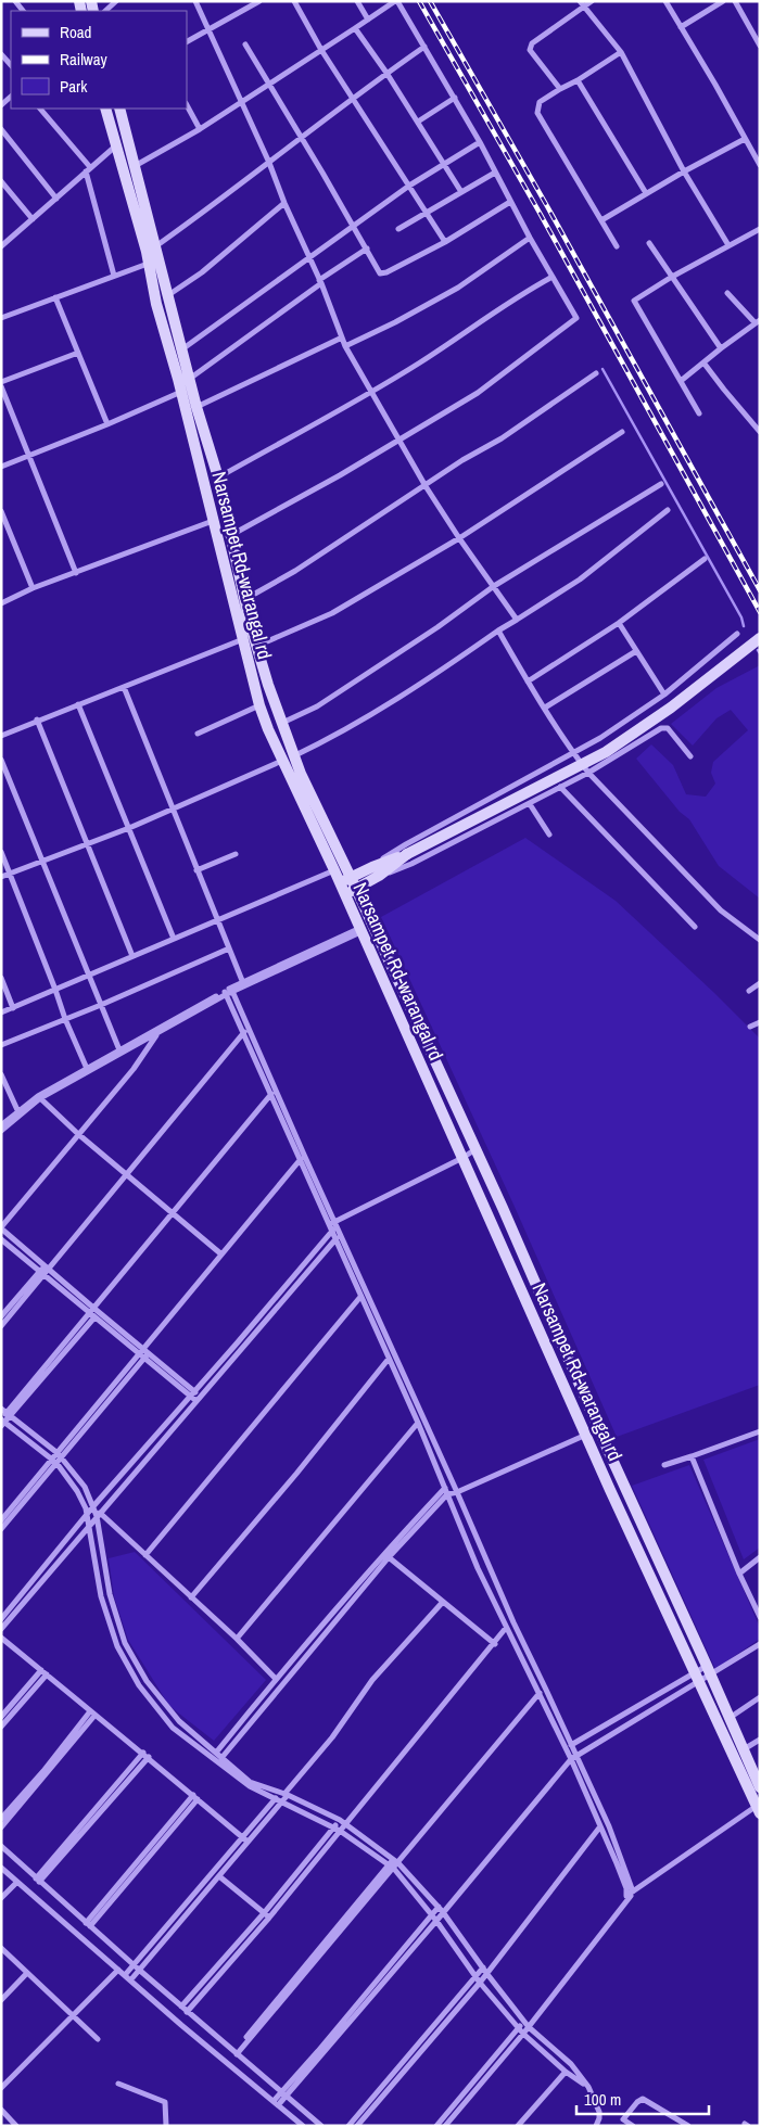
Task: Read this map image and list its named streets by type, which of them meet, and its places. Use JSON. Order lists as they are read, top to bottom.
{
  "streets": {
    "main road": ["Narsampet Rd-warangal rd"]
  },
  "legend": ["Road", "Railway", "Park"],
  "scale_bar": "100 m"
}
